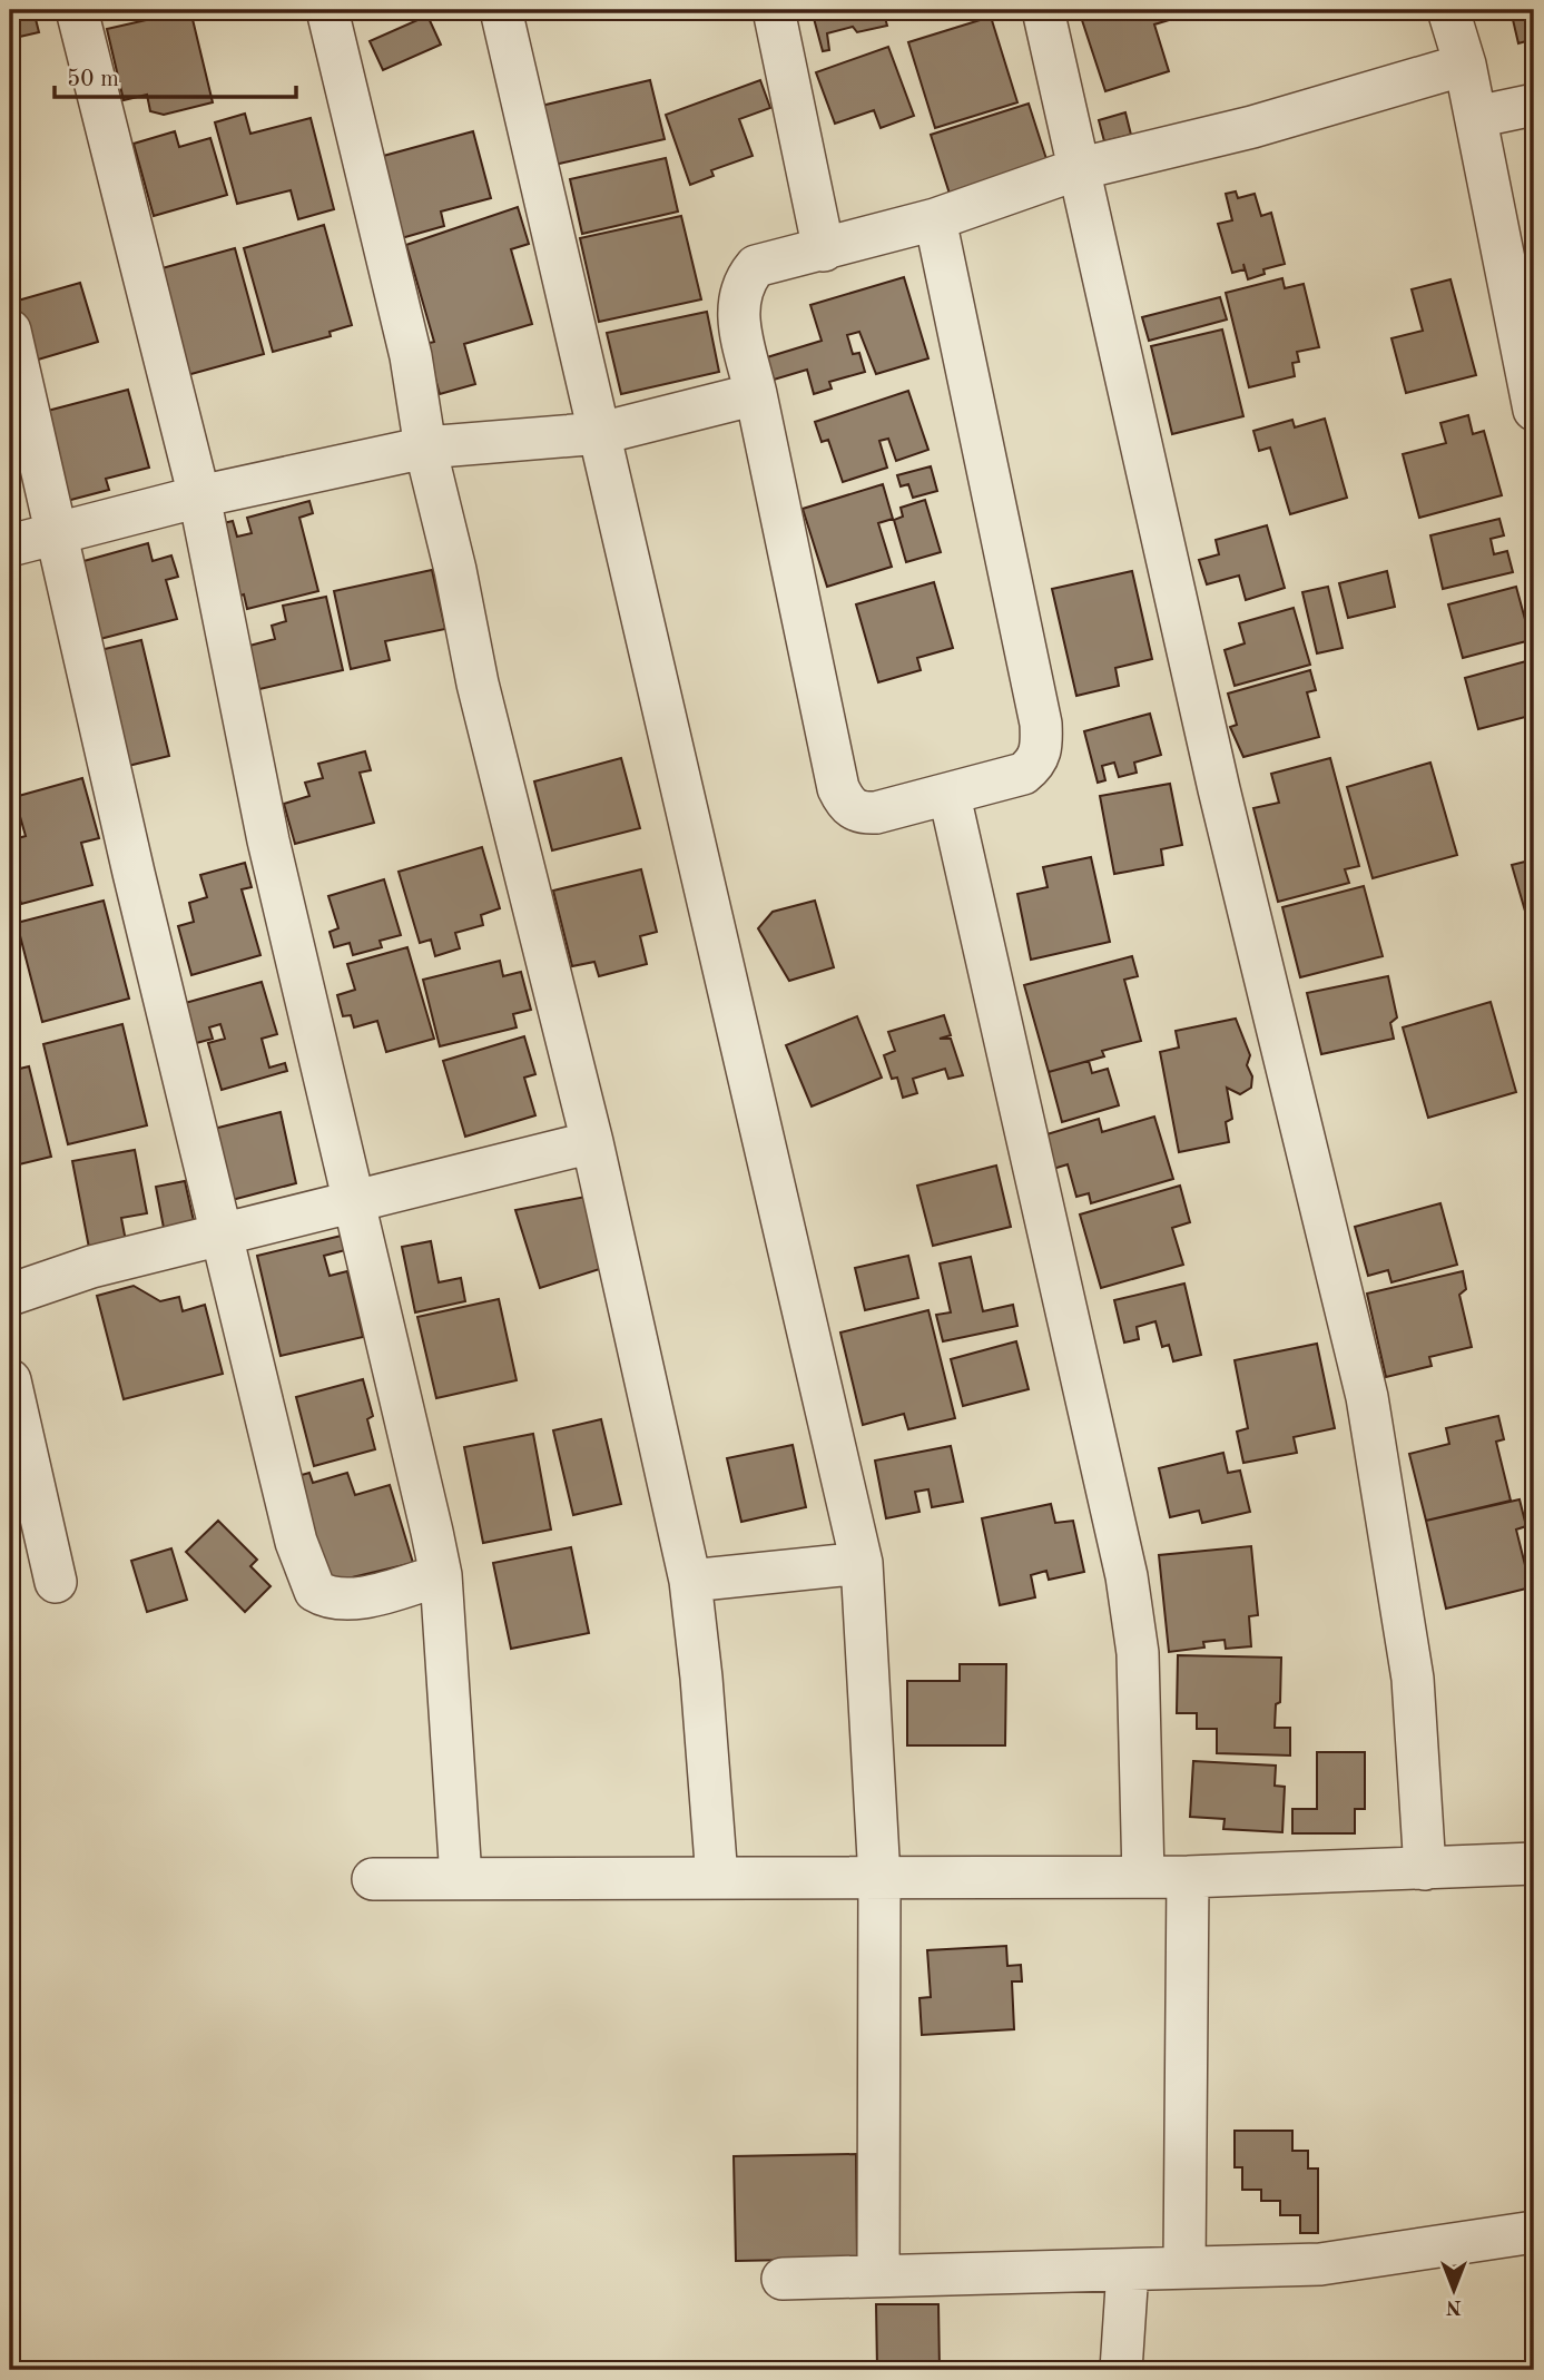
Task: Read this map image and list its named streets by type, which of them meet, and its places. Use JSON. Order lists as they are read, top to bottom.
{
  "scale_bar": "50 m",
  "north": "bottom"
}
